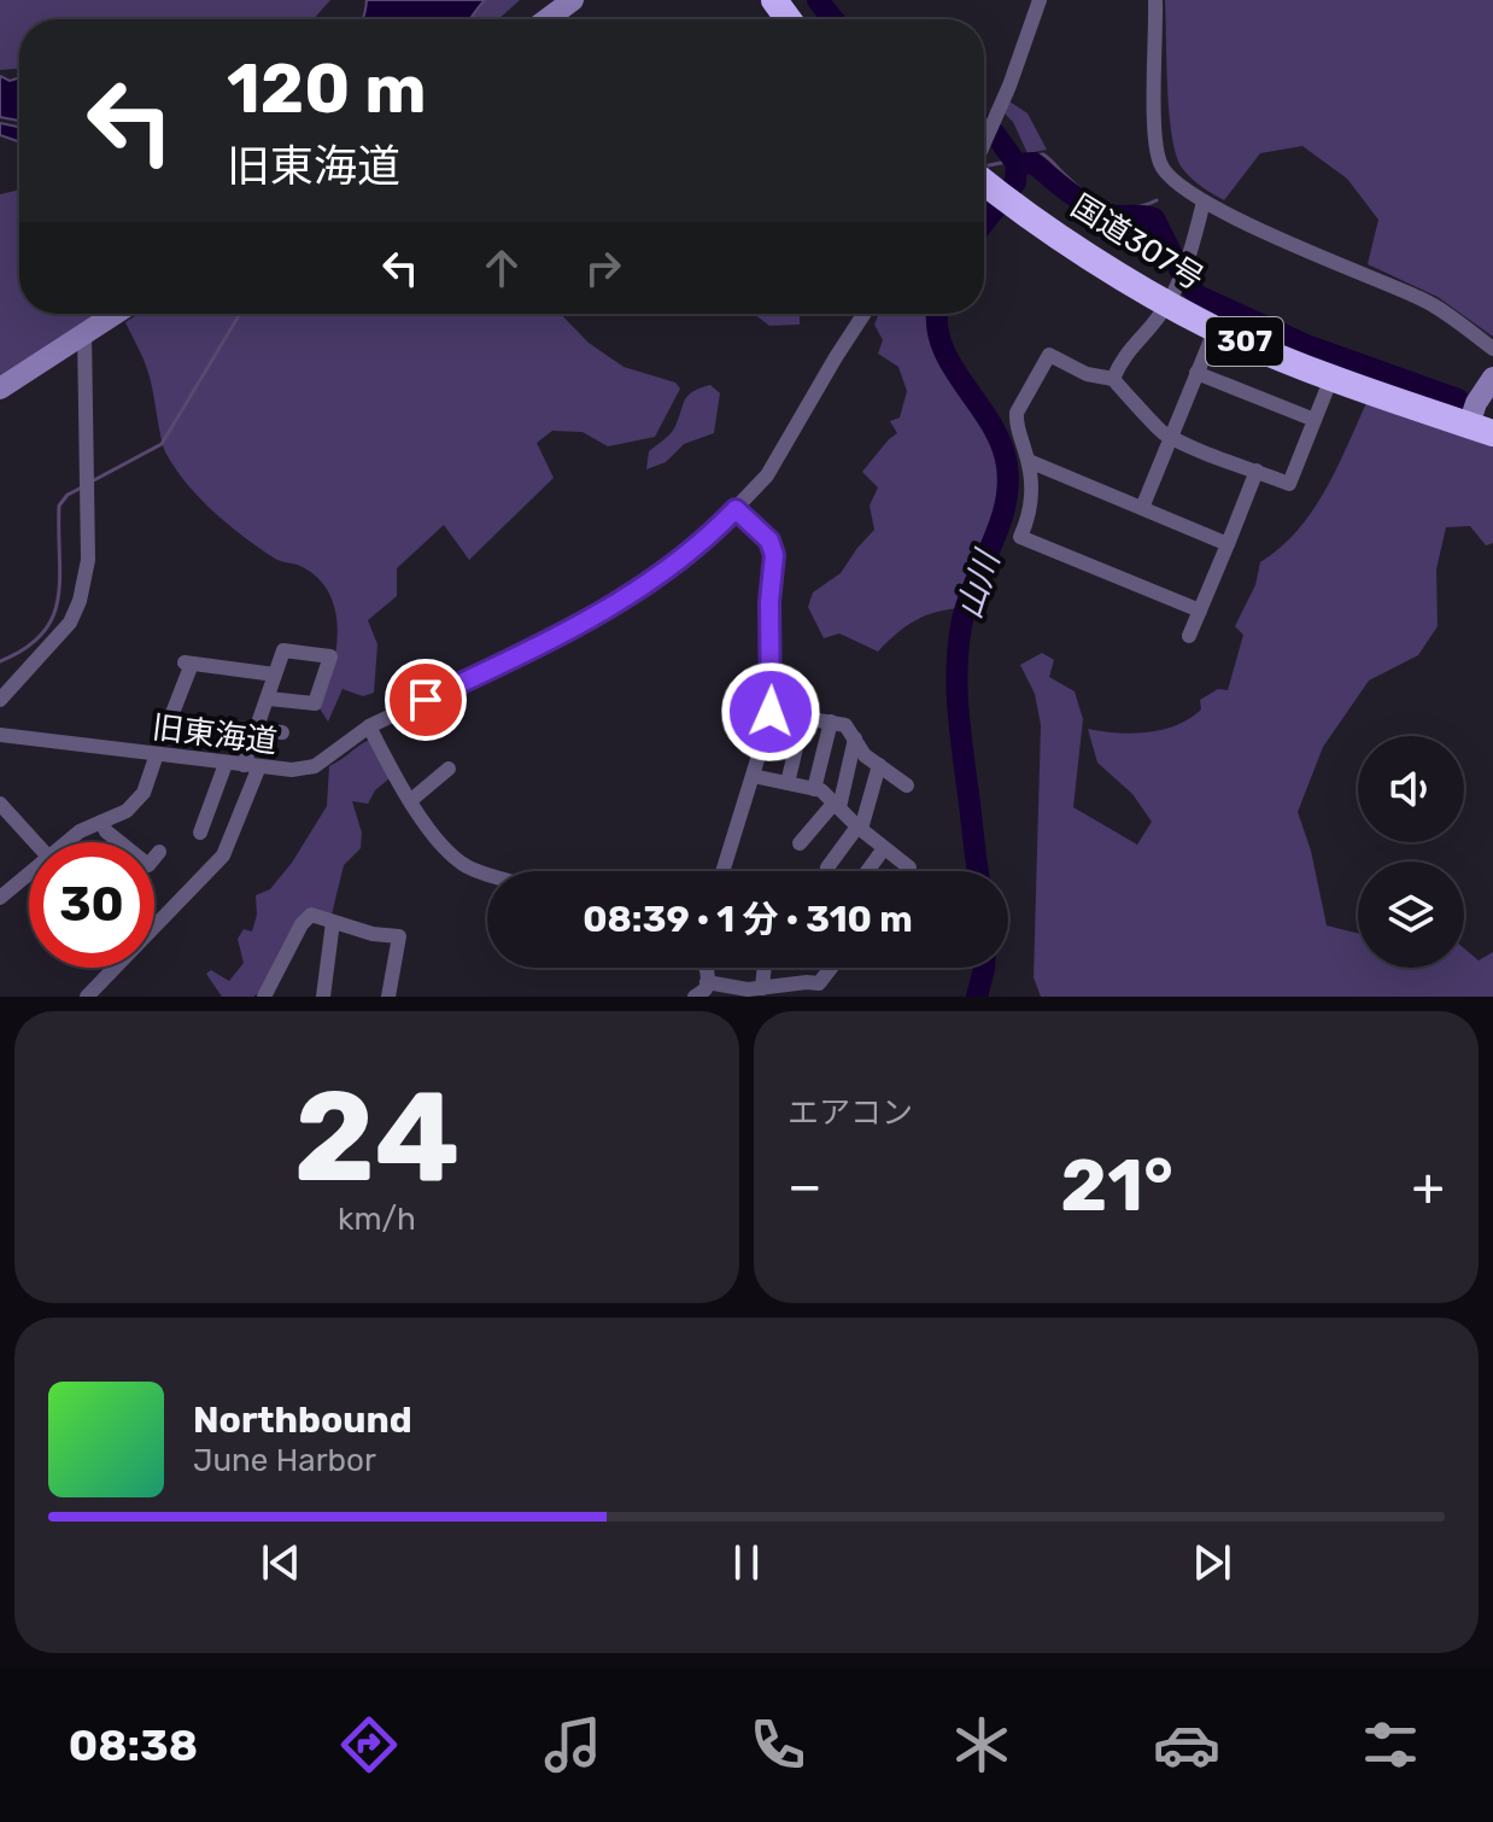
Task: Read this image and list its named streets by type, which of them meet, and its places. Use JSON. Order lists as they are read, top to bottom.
{
  "streets": {
    "highway": ["国道307号", "307"],
    "street": ["旧東海道"]
  },
  "water": ["山川"],
  "page": {
    "turn": ["120 m", "旧東海道"],
    "limit": "30",
    "trip": "08:39 · 1 分 · 310 m",
    "tile": [
      ["24", "km/h"],
      "エアコン"
    ],
    "heat": ["−", "21°", "+"],
    "song": ["Northbound", "June Harbor"],
    "tabs": "08:38"
  }
}
